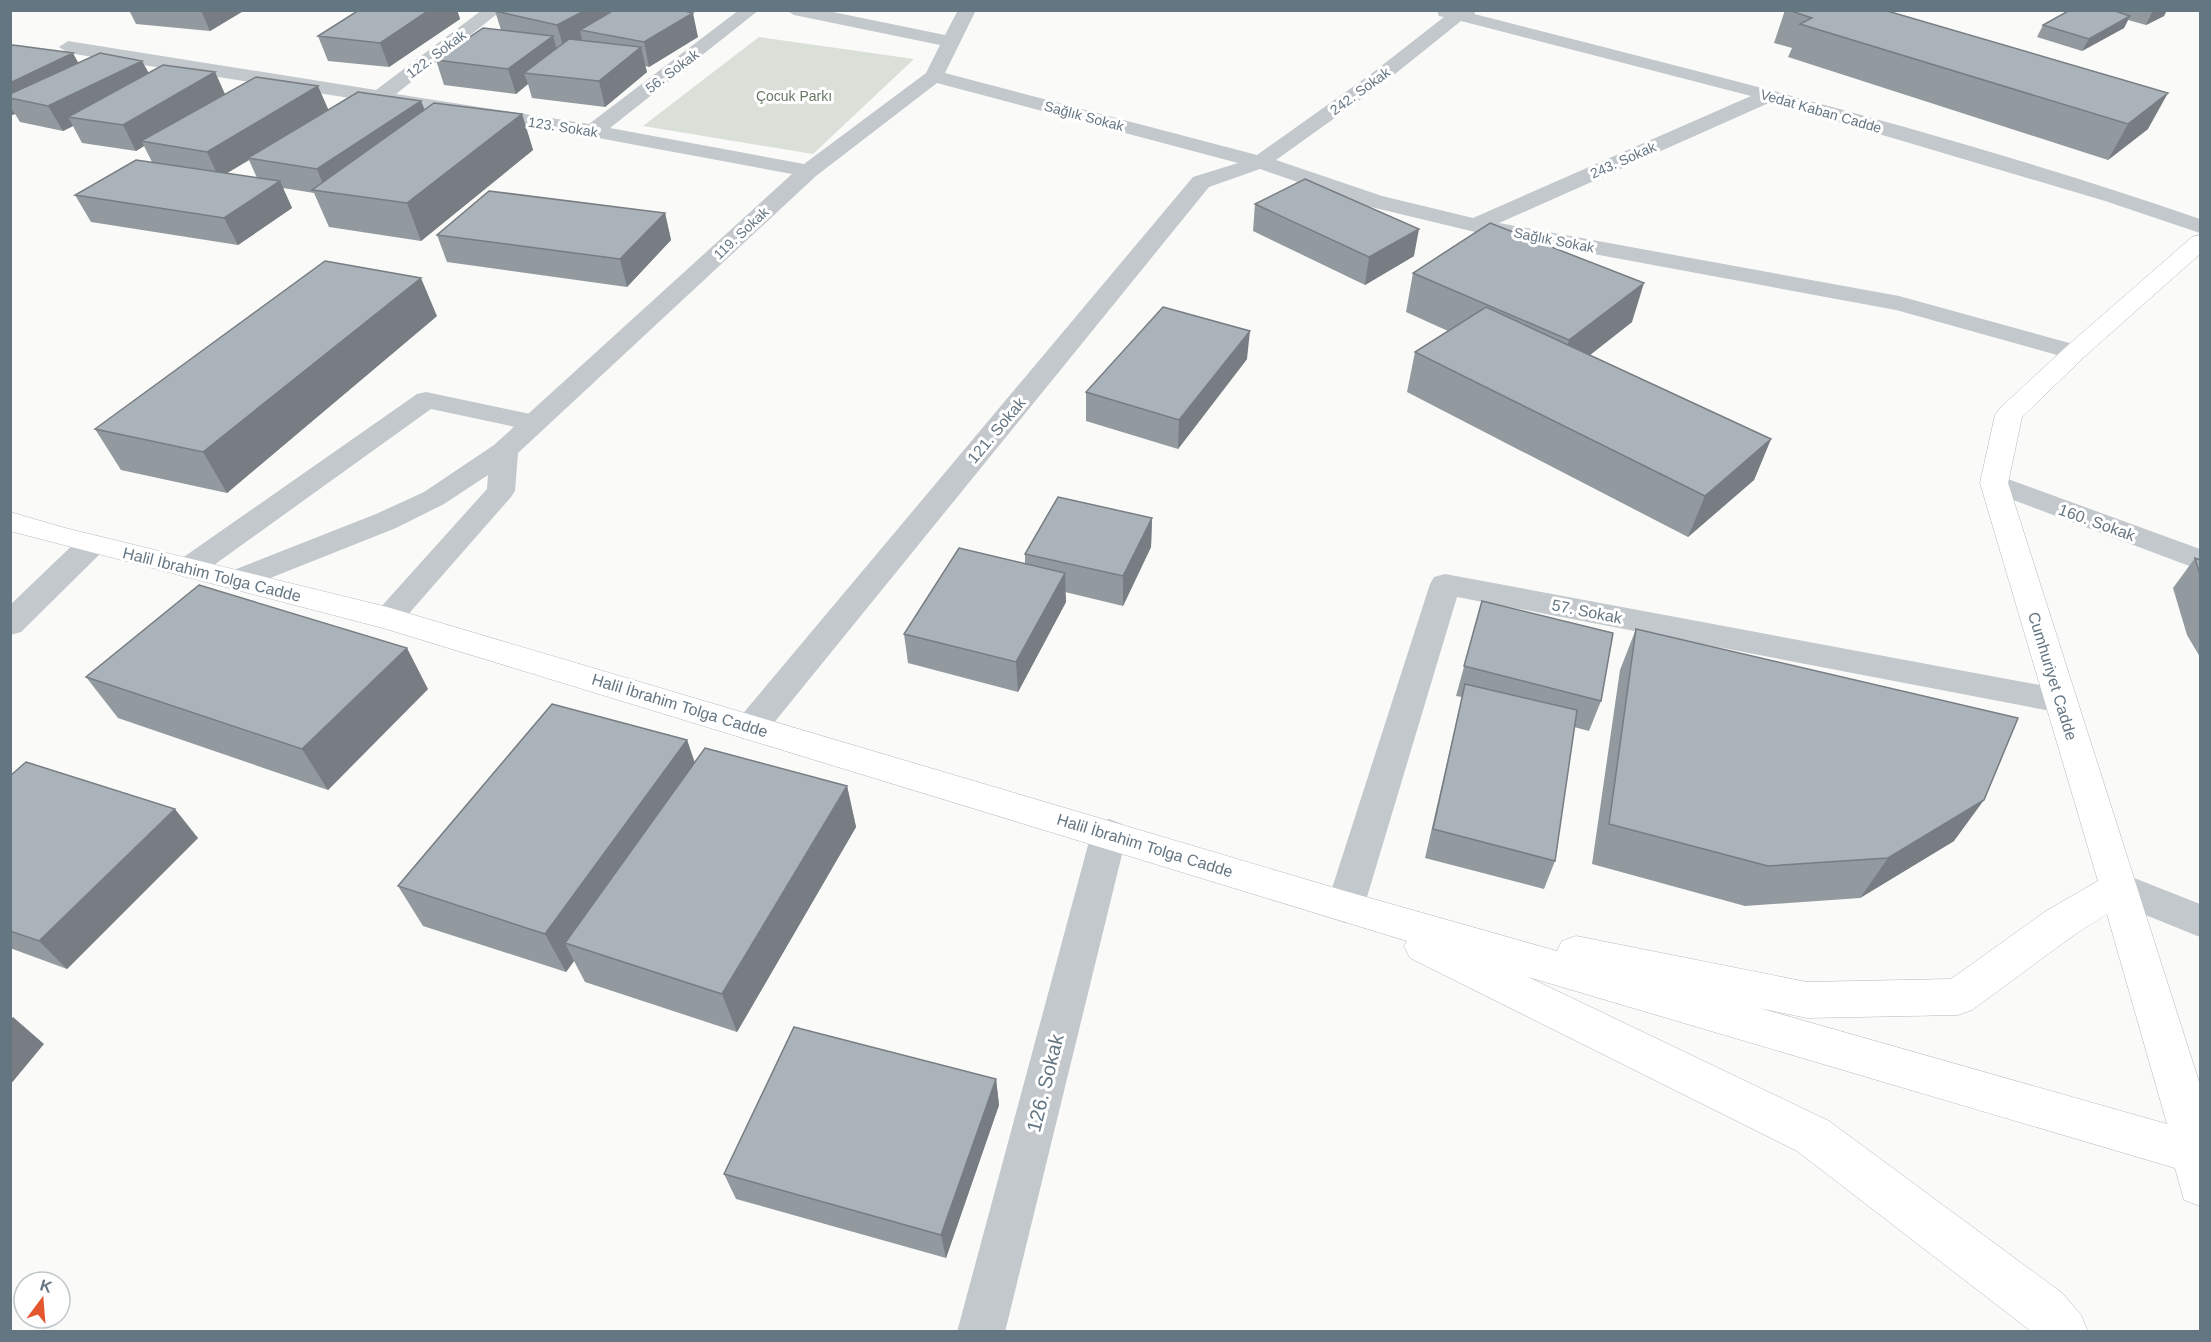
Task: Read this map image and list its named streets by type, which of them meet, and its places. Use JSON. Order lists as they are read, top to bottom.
{
  "streets": {
    "street": [
      "122. Sokak",
      "56. Sokak",
      "242. Sokak",
      "Vedat Kaban Cadde",
      "Sağlık Sokak",
      "123. Sokak",
      "243. Sokak",
      "119. Sokak",
      "121. Sokak",
      "160. Sokak",
      "Halil İbrahim Tolga Cadde",
      "57. Sokak",
      "Cumhuriyet Cadde",
      "126. Sokak"
    ]
  },
  "crossings": [
    ["122. Sokak", "123. Sokak"],
    ["56. Sokak", "123. Sokak"],
    ["242. Sokak", "Vedat Kaban Cadde"],
    ["242. Sokak", "Sağlık Sokak"],
    ["242. Sokak", "121. Sokak"],
    ["Vedat Kaban Cadde", "243. Sokak"],
    ["Sağlık Sokak", "243. Sokak"],
    ["Sağlık Sokak", "119. Sokak"],
    ["Sağlık Sokak", "121. Sokak"],
    ["Sağlık Sokak", "Cumhuriyet Cadde"],
    ["123. Sokak", "119. Sokak"],
    ["119. Sokak", "Halil İbrahim Tolga Cadde"],
    ["121. Sokak", "Halil İbrahim Tolga Cadde"],
    ["160. Sokak", "Cumhuriyet Cadde"],
    ["Halil İbrahim Tolga Cadde", "57. Sokak"],
    ["Halil İbrahim Tolga Cadde", "126. Sokak"],
    ["57. Sokak", "Cumhuriyet Cadde"]
  ],
  "parks": ["Çocuk Parkı"],
  "north": "top"
}
